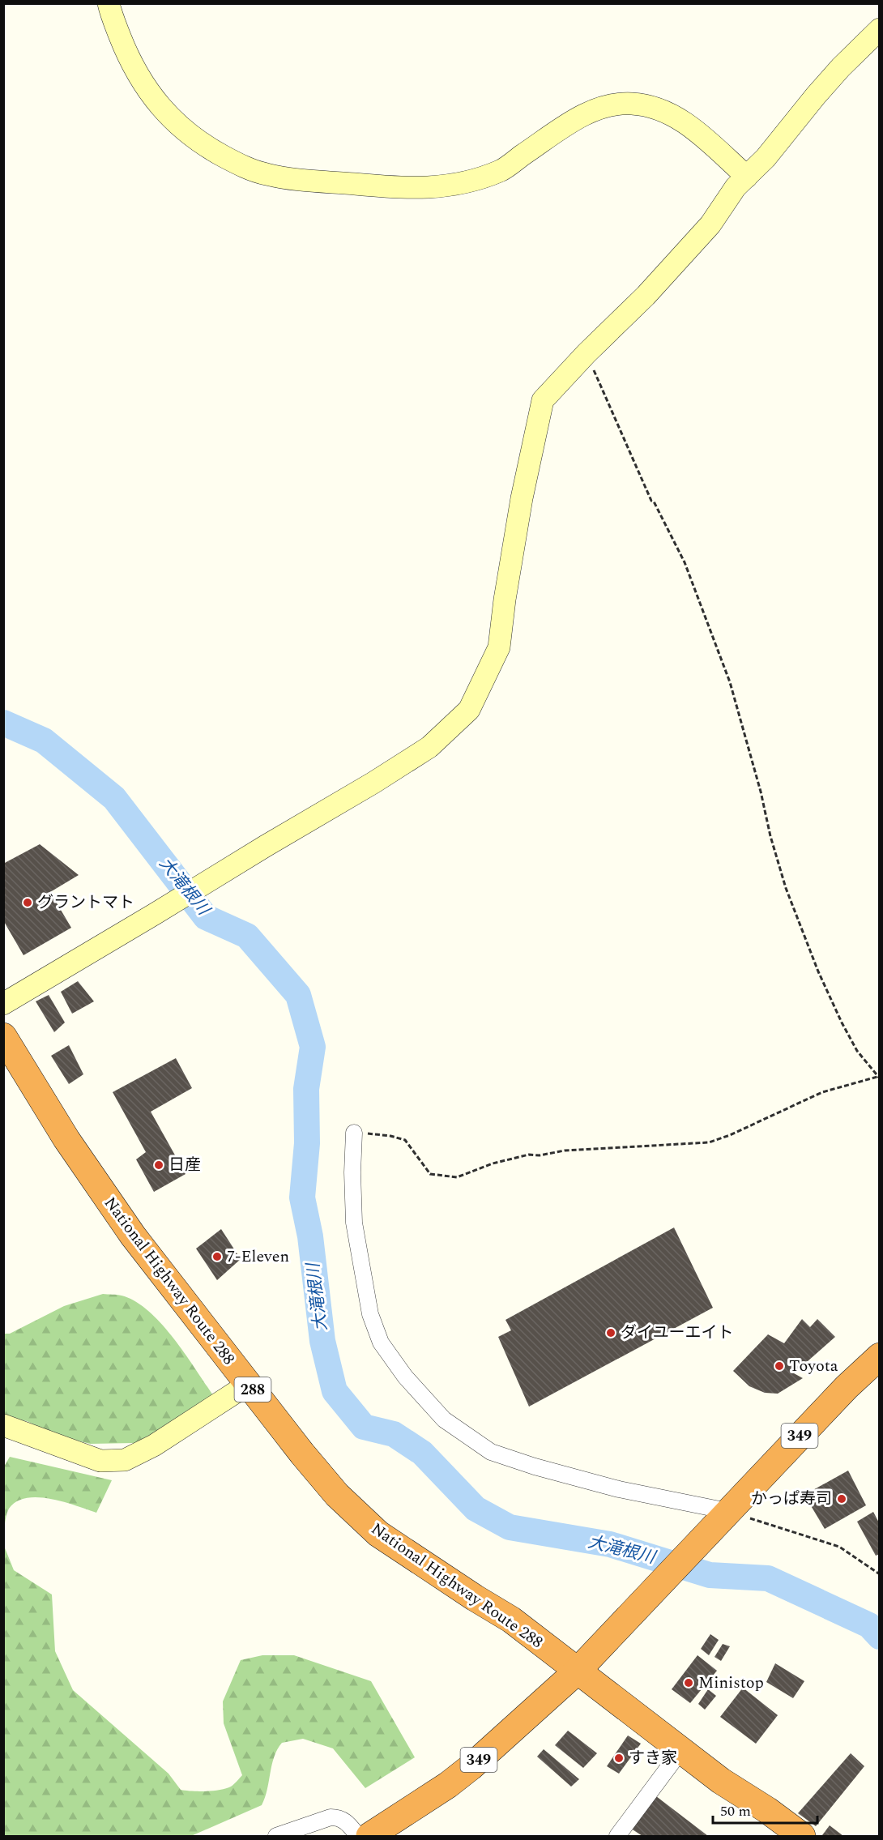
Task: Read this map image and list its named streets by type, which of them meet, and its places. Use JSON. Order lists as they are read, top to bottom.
{
  "streets": {
    "highway": ["National Highway Route 288", "288", "349"]
  },
  "crossings": [
    ["National Highway Route 288", "349"]
  ],
  "water": ["大滝根川"],
  "places": [
    "グラントマト",
    "日産",
    "7-Eleven",
    "ダイユーエイト",
    "Toyota",
    "かっぱ寿司",
    "Ministop",
    "すき家"
  ],
  "scale_bar": "50 m"
}
